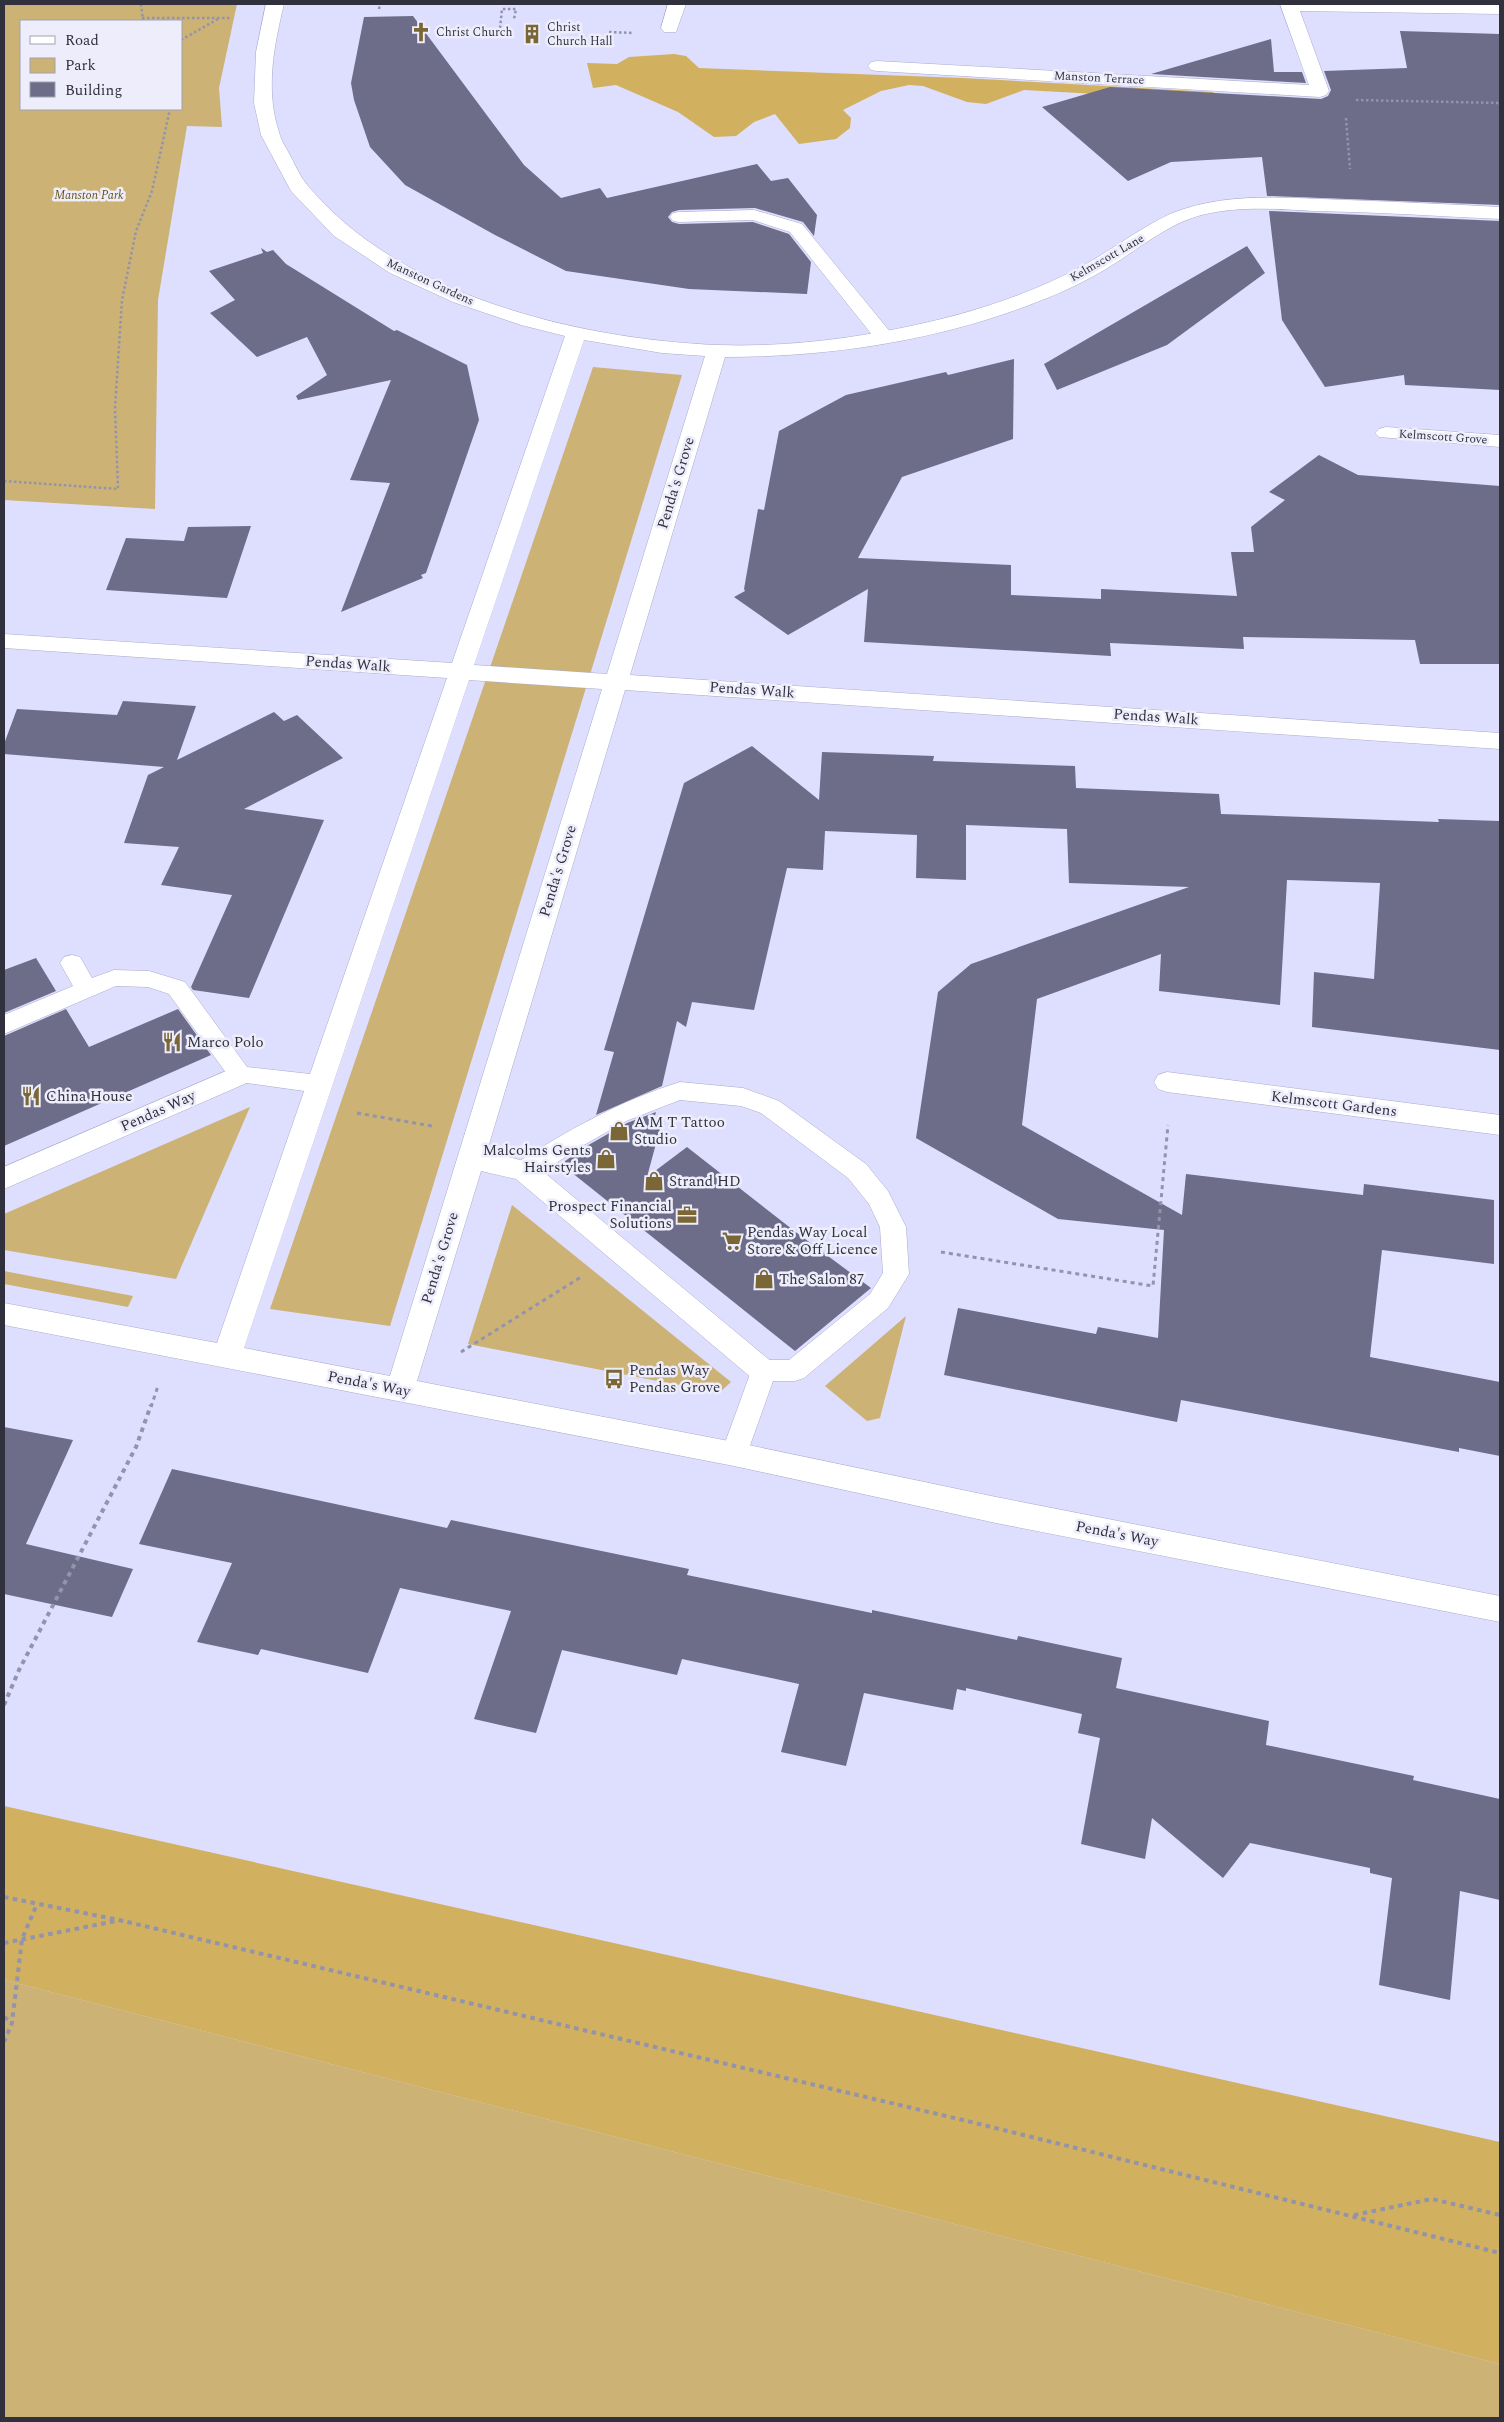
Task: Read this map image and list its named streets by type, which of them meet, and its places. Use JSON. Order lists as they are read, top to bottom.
{
  "streets": {
    "street": [
      "Manston Terrace",
      "Kelmscott Lane",
      "Manston Gardens",
      "Kelmscott Grove",
      "Penda's Grove",
      "Pendas Walk",
      "Kelmscott Gardens",
      "Pendas Way",
      "Penda's Way"
    ]
  },
  "crossings": [
    ["Kelmscott Lane", "Manston Gardens"],
    ["Kelmscott Lane", "Penda's Grove"],
    ["Manston Gardens", "Penda's Grove"],
    ["Penda's Grove", "Pendas Walk"],
    ["Penda's Grove", "Penda's Way"]
  ],
  "parks": ["Manston Park"],
  "places": {
    "church": ["Christ Church"],
    "building": ["Christ Church Hall"],
    "restaurant": ["Marco Polo", "China House"],
    "shop": [
      "A M T Tattoo Studio",
      "Malcolms Gents Hairstyles",
      "Strand HD",
      "The Salon 87"
    ],
    "office": ["Prospect Financial Solutions"],
    "supermarket": ["Pendas Way Local Store & Off Licence"],
    "bus stop": ["Pendas Way Pendas Grove"]
  },
  "legend": ["Road", "Park", "Building"]
}
